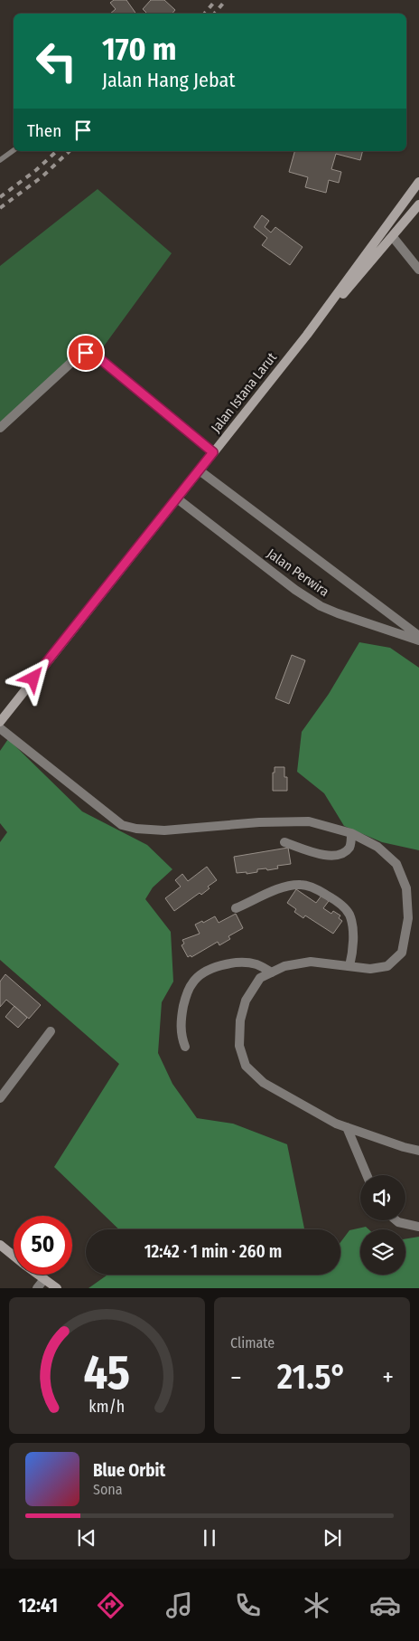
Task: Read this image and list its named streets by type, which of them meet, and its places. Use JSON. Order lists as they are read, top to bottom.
{
  "streets": {
    "main road": ["Jalan Istana Larut"],
    "street": ["Jalan Perwira"]
  },
  "crossings": [
    ["Jalan Istana Larut", "Jalan Perwira"]
  ],
  "page": {
    "turn": ["170 m", "Jalan Hang Jebat"],
    "then": "Then",
    "limit": "50",
    "trip": "12:42 · 1 min · 260 m",
    "tile": "Climate",
    "heat": ["−", "21.5°", "+"],
    "song": ["Blue Orbit", "Sona"],
    "tabs": "12:41",
    "gauge": ["45", "km/h"]
  }
}
